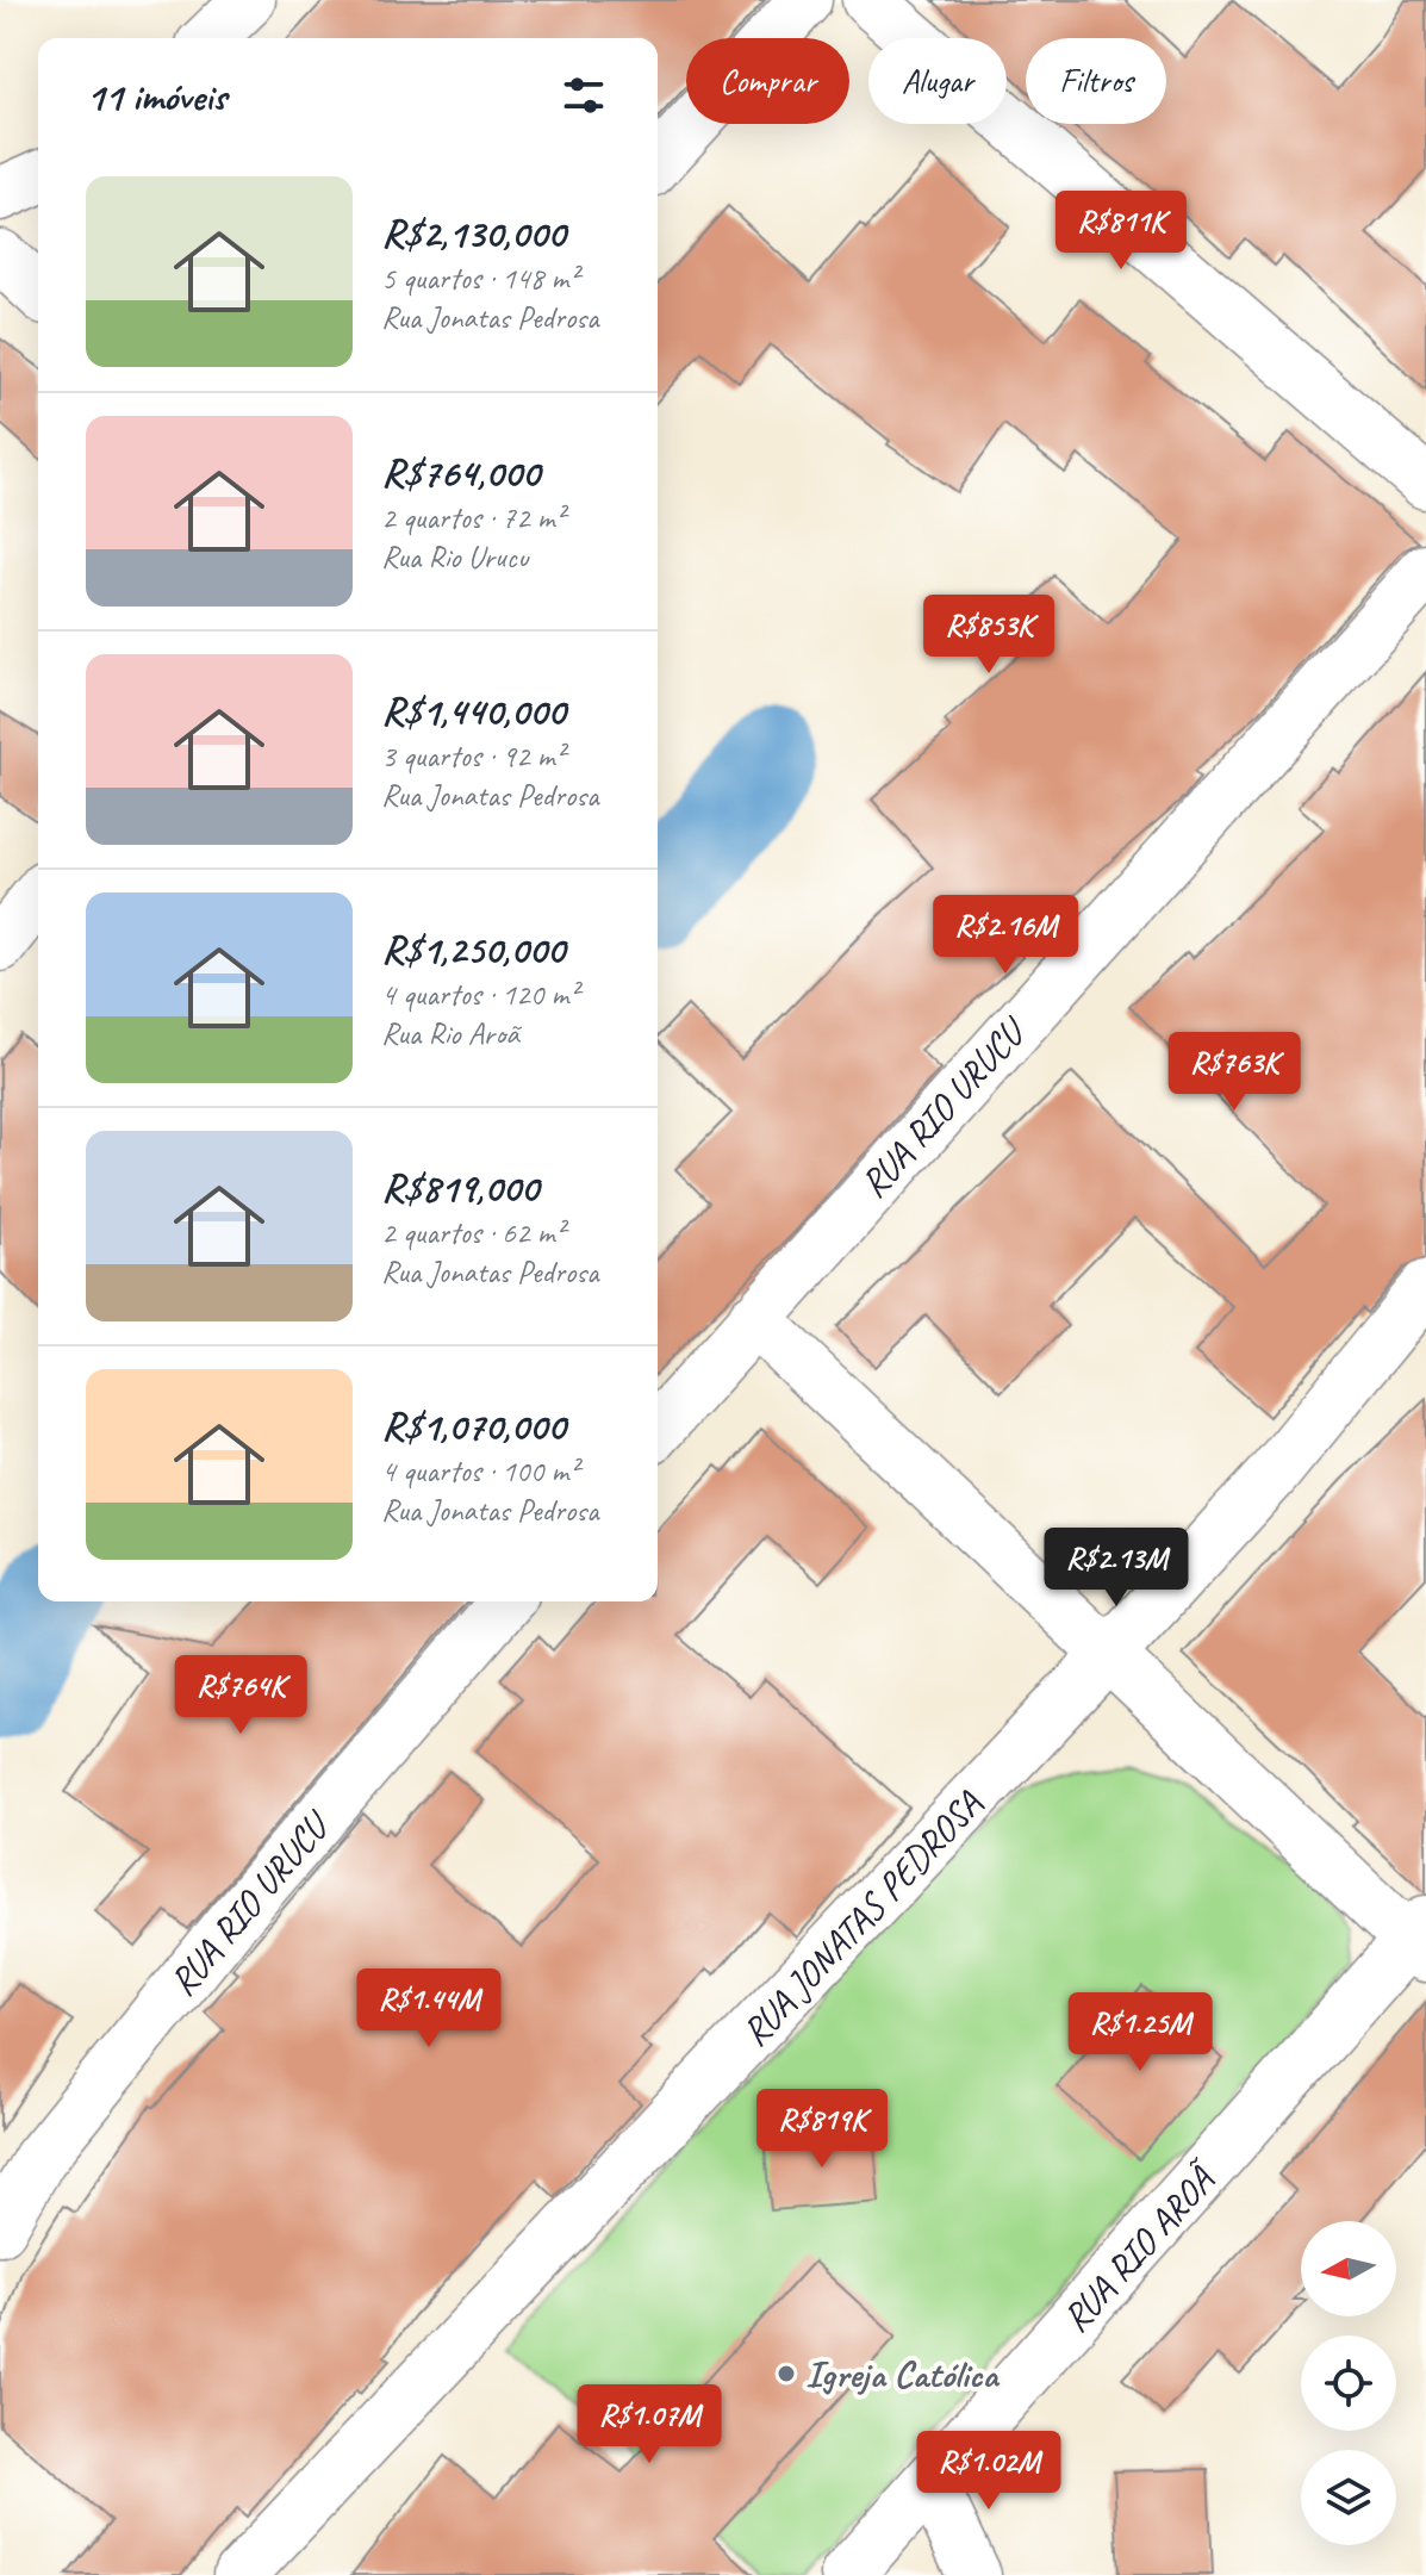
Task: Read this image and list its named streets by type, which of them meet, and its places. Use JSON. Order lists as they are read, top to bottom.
{
  "streets": {
    "street": ["RUA RIO URUCU", "RUA JONATAS PEDROSA", "RUA RIO AROÃ"]
  },
  "places": ["Igreja Católica"],
  "north": "left",
  "page": {
    "chip": ["Comprar", "Alugar", "Filtros"],
    "heading": "11 imóveis",
    "list": [
      {
        "name": "R$2,130,000",
        "note": "5 quartos · 148 m² · Rua Jonatas Pedrosa"
      },
      {
        "name": "R$764,000",
        "note": "2 quartos · 72 m² · Rua Rio Urucu"
      },
      {
        "name": "R$1,440,000",
        "note": "3 quartos · 92 m² · Rua Jonatas Pedrosa"
      },
      {
        "name": "R$1,250,000",
        "note": "4 quartos · 120 m² · Rua Rio Aroã"
      },
      {
        "name": "R$819,000",
        "note": "2 quartos · 62 m² · Rua Jonatas Pedrosa"
      },
      {
        "name": "R$1,070,000",
        "note": "4 quartos · 100 m² · Rua Jonatas Pedrosa"
      }
    ],
    "price": [
      "R$811K",
      "R$853K",
      "R$2.16M",
      "R$763K",
      "R$2.13M",
      "R$764K",
      "R$1.44M",
      "R$1.25M",
      "R$819K",
      "R$1.07M",
      "R$1.02M"
    ]
  }
}
